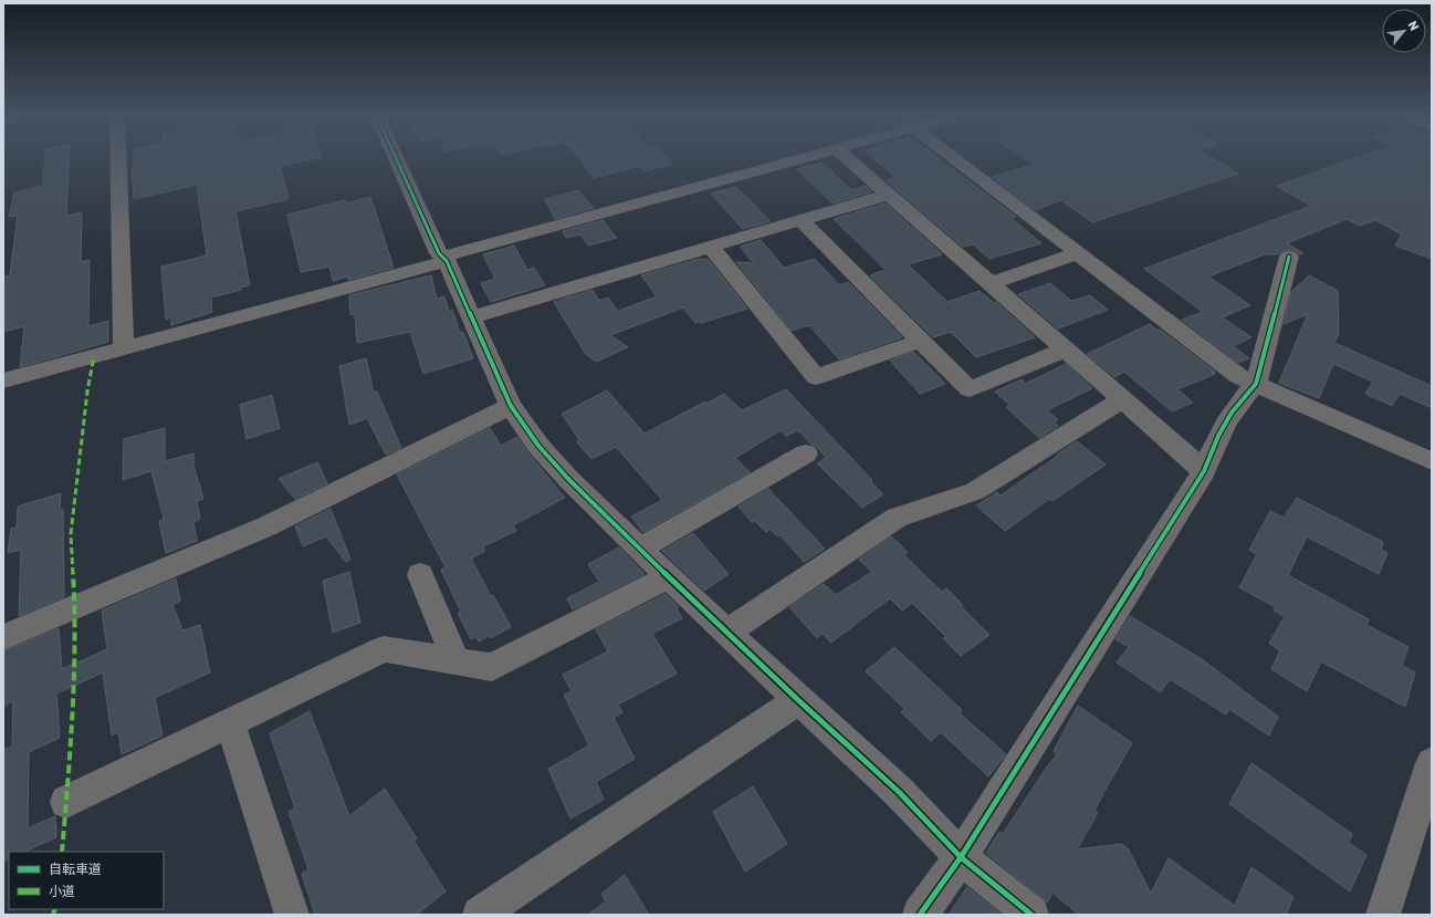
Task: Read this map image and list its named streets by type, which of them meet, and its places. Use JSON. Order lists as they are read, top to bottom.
{
  "legend": ["自転車道", "小道"],
  "north": "top right"
}
